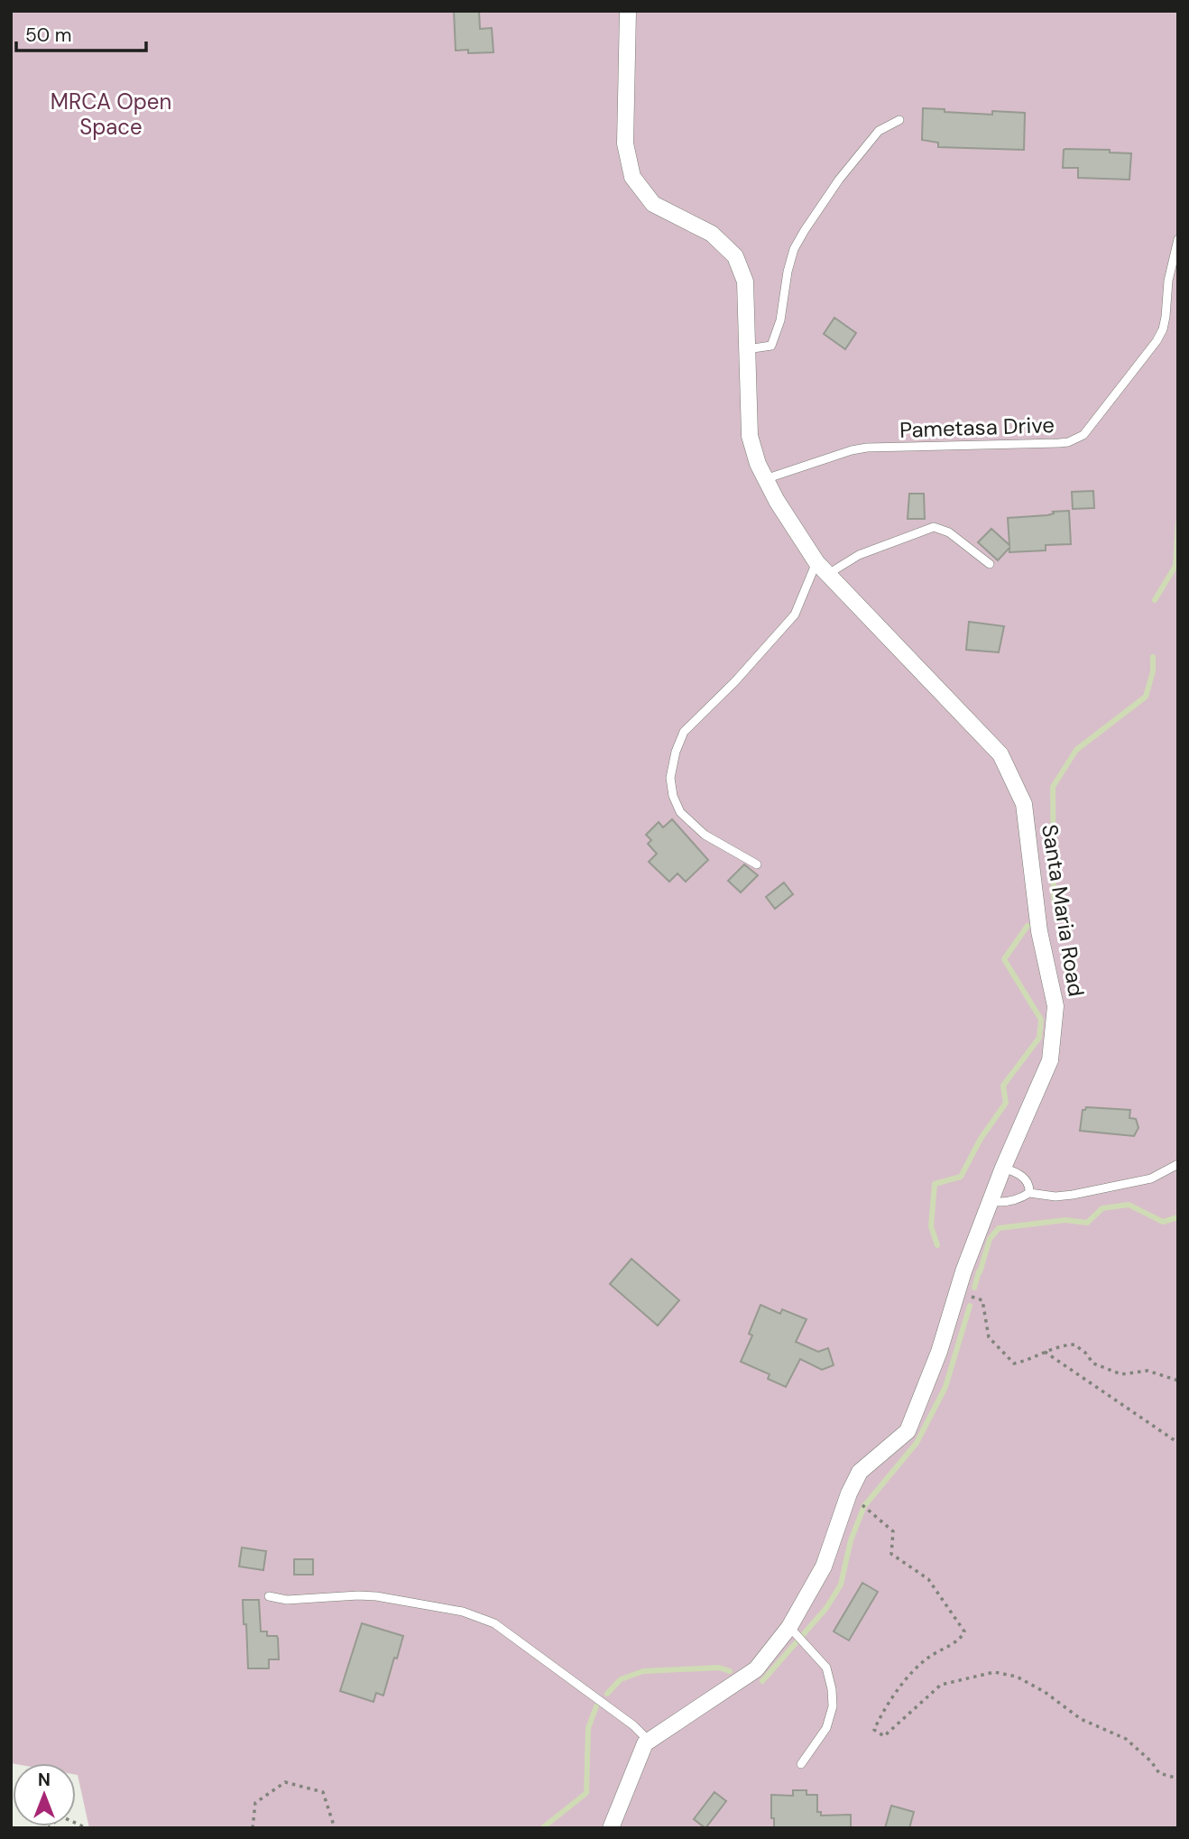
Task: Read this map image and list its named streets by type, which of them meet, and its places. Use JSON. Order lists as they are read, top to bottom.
{
  "streets": {
    "street": ["Santa Maria Road"],
    "lane": ["Pametasa Drive"]
  },
  "crossings": [
    ["Pametasa Drive", "Santa Maria Road"]
  ],
  "parks": ["MRCA Open Space"],
  "scale_bar": "50 m",
  "north": "top"
}
